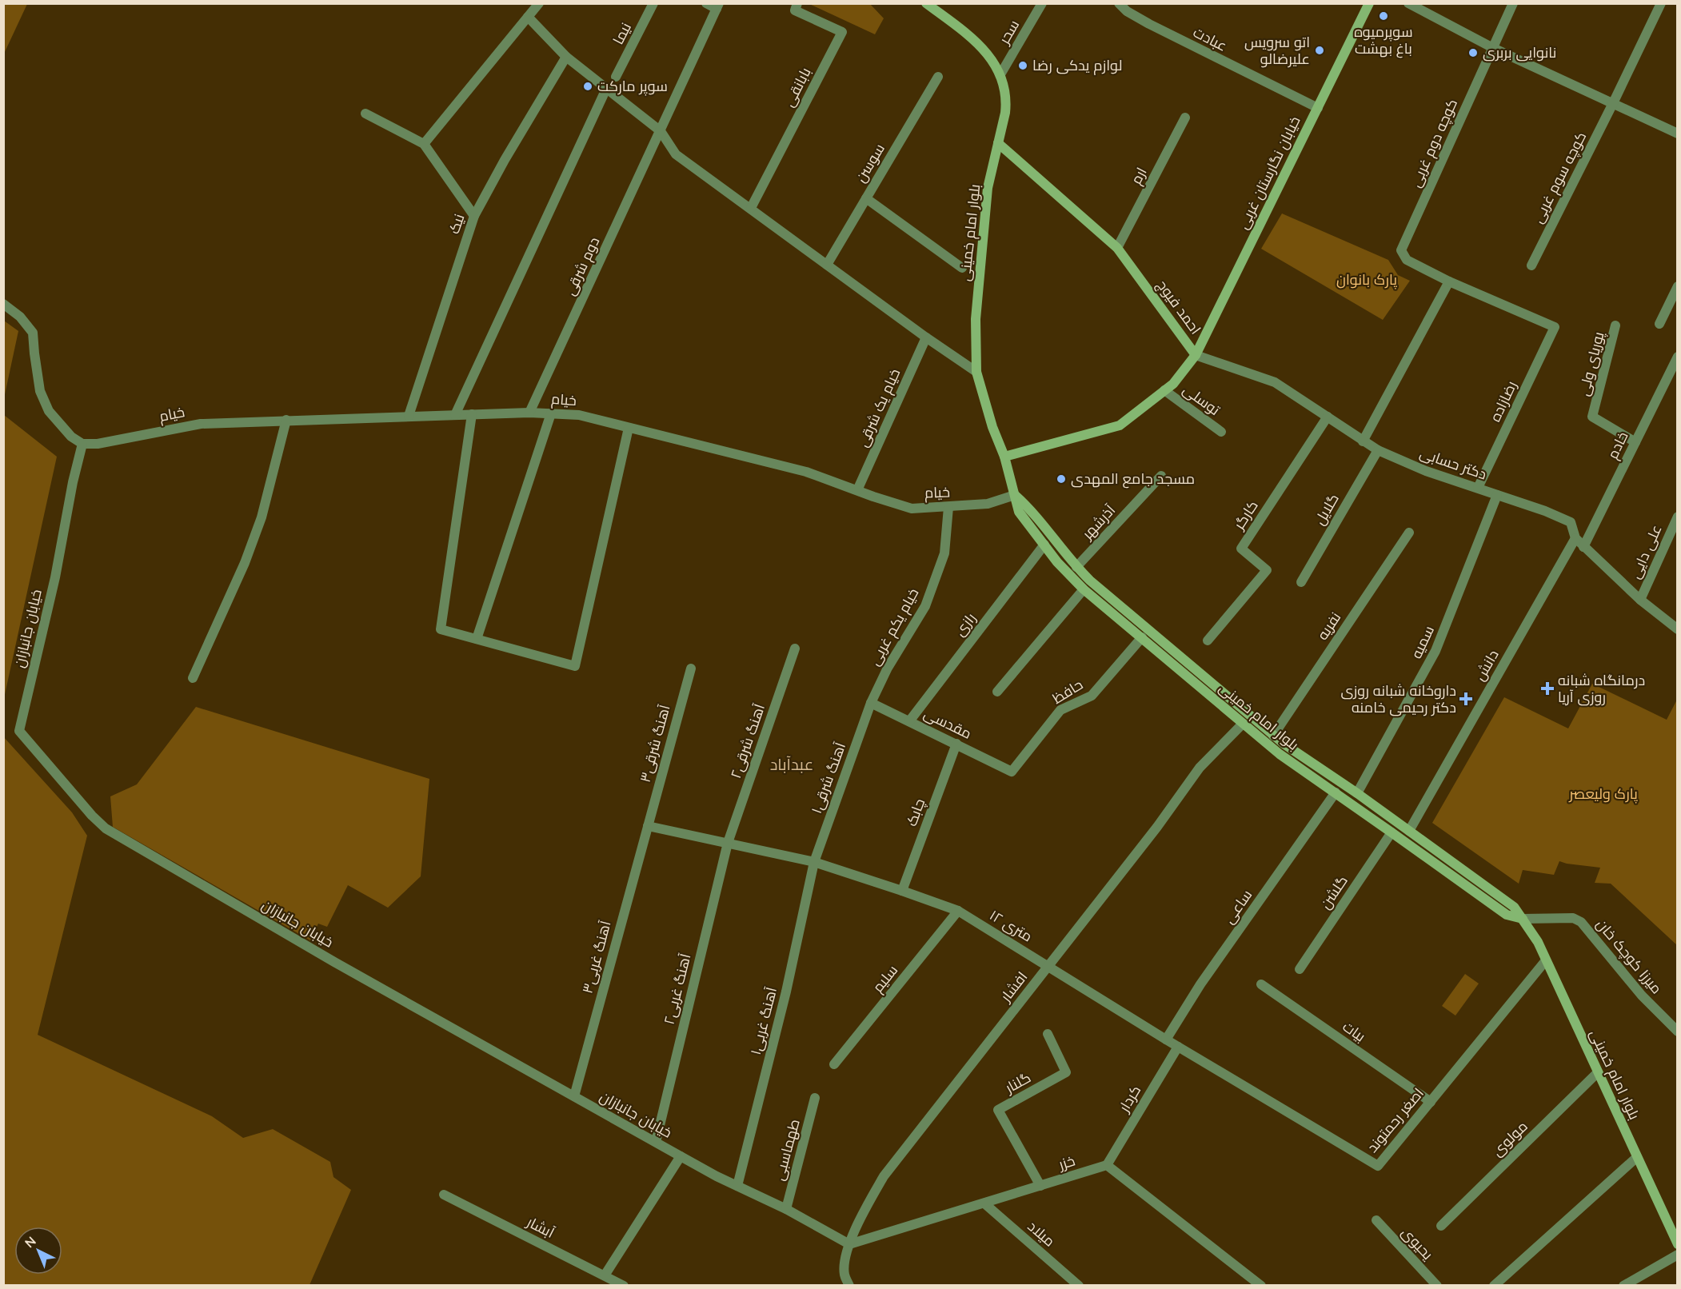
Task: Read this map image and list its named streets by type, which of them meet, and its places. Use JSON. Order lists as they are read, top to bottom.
{
  "streets": {
    "street": [
      "سحر",
      "نیما",
      "عبادت",
      "بابانقی",
      "کوچه دوم غربی",
      "سوسن",
      "خیابان نگارستان غربی",
      "ارم",
      "کوچه سوم غربی",
      "نیک",
      "بلوار امام خمینی",
      "دوم شرقی",
      "احمد فیوج",
      "پوریای ولی",
      "خیام",
      "توسلی",
      "رضازاده",
      "خیام یک شرقی",
      "خادم",
      "دکتر حسابی",
      "گلایل",
      "کارگر",
      "آذرشهر",
      "علی دایی",
      "رازی",
      "نفریه",
      "خیام یکم غربی",
      "خیابان جانبازان",
      "سمیه",
      "دانش",
      "حافظ",
      "مقدسی",
      "آهنگ شرقی۲",
      "آهنگ شرقی۳",
      "آهنگ شرقی۱",
      "چابک",
      "گلشن",
      "ساعی",
      "۱۲ متری",
      "میرزا کوچک خان",
      "آهنگ غربی۳",
      "سلیم",
      "افشار",
      "آهنگ غربی۲",
      "آهنگ غربی۱",
      "بیات",
      "گلنار",
      "کردار",
      "اصغر رحمتوند",
      "مولوی",
      "طهماسبی",
      "خزر",
      "آبشار",
      "میلاد",
      "یحیوی"
    ]
  },
  "crossings": [
    ["سحر", "بلوار امام خمینی"],
    ["عبادت", "خیابان نگارستان غربی"],
    ["کوچه دوم غربی", "رضازاده"],
    ["خیابان نگارستان غربی", "احمد فیوج"],
    ["خیابان نگارستان غربی", "دکتر حسابی"],
    ["ارم", "احمد فیوج"],
    ["نیک", "خیام"],
    ["بلوار امام خمینی", "احمد فیوج"],
    ["بلوار امام خمینی", "خیام"],
    ["بلوار امام خمینی", "آذرشهر"],
    ["بلوار امام خمینی", "رازی"],
    ["بلوار امام خمینی", "نفریه"],
    ["بلوار امام خمینی", "سمیه"],
    ["بلوار امام خمینی", "دانش"],
    ["بلوار امام خمینی", "حافظ"],
    ["بلوار امام خمینی", "گلشن"],
    ["بلوار امام خمینی", "ساعی"],
    ["بلوار امام خمینی", "میرزا کوچک خان"],
    ["بلوار امام خمینی", "افشار"],
    ["بلوار امام خمینی", "اصغر رحمتوند"],
    ["بلوار امام خمینی", "مولوی"],
    ["دوم شرقی", "خیام"],
    ["احمد فیوج", "توسلی"],
    ["احمد فیوج", "دکتر حسابی"],
    ["پوریای ولی", "خادم"],
    ["خیام", "خیام یک شرقی"],
    ["خیام", "خیام یکم غربی"],
    ["خیام", "خیابان جانبازان"],
    ["رضازاده", "دکتر حسابی"],
    ["خادم", "دکتر حسابی"],
    ["دکتر حسابی", "گلایل"],
    ["دکتر حسابی", "کارگر"],
    ["دکتر حسابی", "علی دایی"],
    ["دکتر حسابی", "سمیه"],
    ["دکتر حسابی", "دانش"],
    ["رازی", "مقدسی"],
    ["خیام یکم غربی", "مقدسی"],
    ["خیام یکم غربی", "آهنگ شرقی۱"],
    ["خیابان جانبازان", "آهنگ غربی۳"],
    ["خیابان جانبازان", "افشار"],
    ["خیابان جانبازان", "آهنگ غربی۲"],
    ["خیابان جانبازان", "آهنگ غربی۱"],
    ["خیابان جانبازان", "طهماسبی"],
    ["خیابان جانبازان", "خزر"],
    ["حافظ", "مقدسی"],
    ["مقدسی", "آهنگ شرقی۱"],
    ["مقدسی", "چابک"],
    ["آهنگ شرقی۲", "۱۲ متری"],
    ["آهنگ شرقی۲", "آهنگ غربی۲"],
    ["آهنگ شرقی۳", "۱۲ متری"],
    ["آهنگ شرقی۳", "آهنگ غربی۳"],
    ["آهنگ شرقی۱", "۱۲ متری"],
    ["آهنگ شرقی۱", "آهنگ غربی۱"],
    ["چابک", "۱۲ متری"],
    ["ساعی", "۱۲ متری"],
    ["۱۲ متری", "آهنگ غربی۳"],
    ["۱۲ متری", "سلیم"],
    ["۱۲ متری", "افشار"],
    ["۱۲ متری", "آهنگ غربی۲"],
    ["۱۲ متری", "آهنگ غربی۱"],
    ["۱۲ متری", "کردار"],
    ["۱۲ متری", "اصغر رحمتوند"],
    ["افشار", "خزر"],
    ["بیات", "اصغر رحمتوند"],
    ["گلنار", "خزر"],
    ["کردار", "اصغر رحمتوند"],
    ["کردار", "خزر"],
    ["خزر", "میلاد"]
  ],
  "districts": ["عبدآباد"],
  "parks": ["پارک بانوان", "پارک ولیعصر"],
  "places": {
    "other": [
      "سوپرمیوه باغ بهشت",
      "اتو سرویس علیرضالو",
      "نانوایی بربری",
      "لوازم یدکی رضا",
      "سوپر مارکت",
      "مسجد جامع المهدی"
    ],
    "health": ["درمانگاه شبانه روزی آریا", "داروخانه شبانه روزی دکتر رحیمی خامنه"]
  },
  "north": "top left"
}
